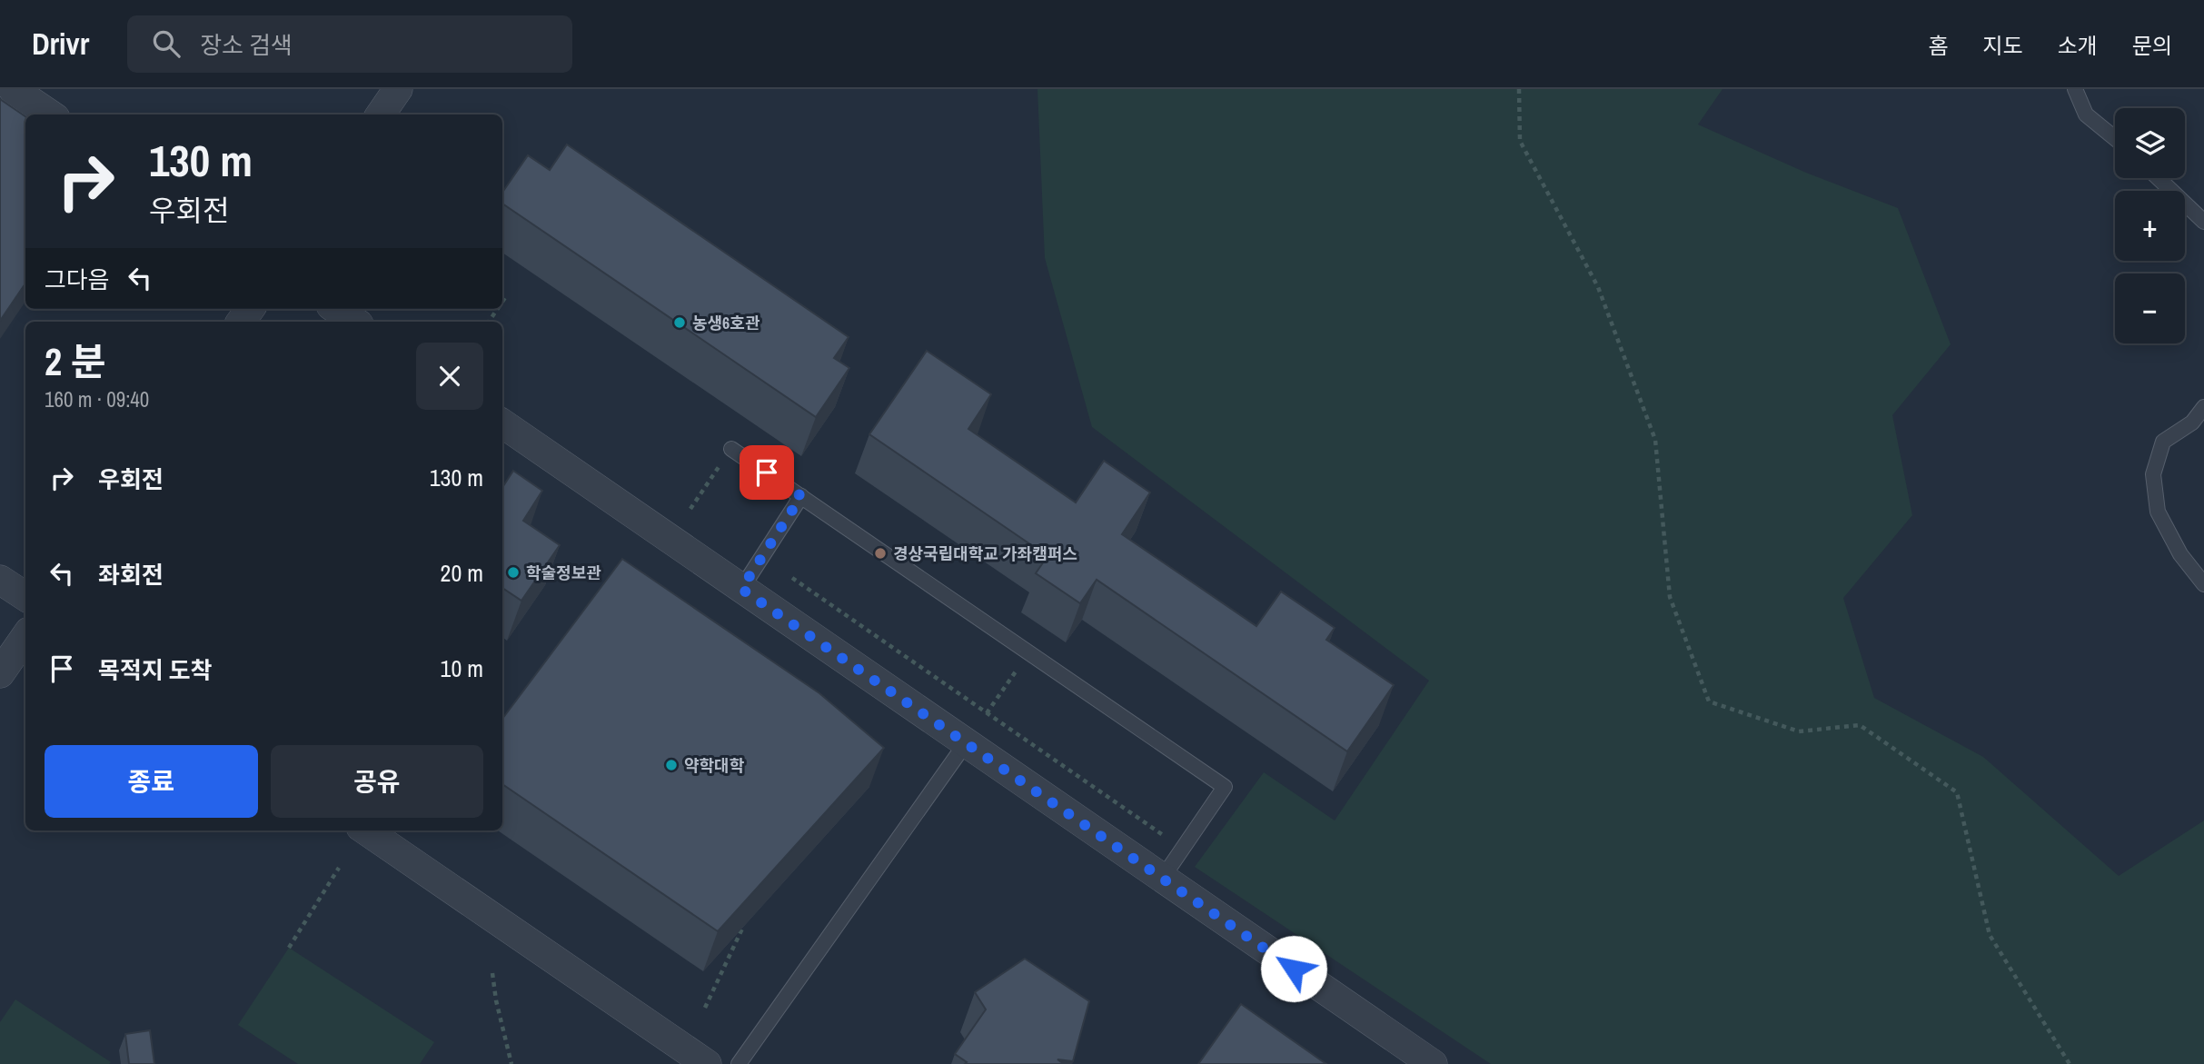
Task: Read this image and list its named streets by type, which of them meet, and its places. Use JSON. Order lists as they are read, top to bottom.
{
  "places": [
    "농생6호관",
    "경상국립대학교 가좌캠퍼스",
    "학술정보관",
    "약학대학"
  ],
  "page": {
    "header": "Drivr",
    "search": "장소 검색",
    "nav": [
      "홈",
      "지도",
      "소개",
      "문의"
    ],
    "map_buttons": ["+", "−"],
    "turn": ["130 m", "우회전"],
    "then": "그다음",
    "heading": ["2 분", "160 m · 09:40"],
    "list": [
      {
        "name": "우회전",
        "value": "130 m"
      },
      {
        "name": "좌회전",
        "value": "20 m"
      },
      {
        "name": "목적지 도착",
        "value": "10 m"
      }
    ],
    "buttons": ["종료", "공유"]
  }
}
